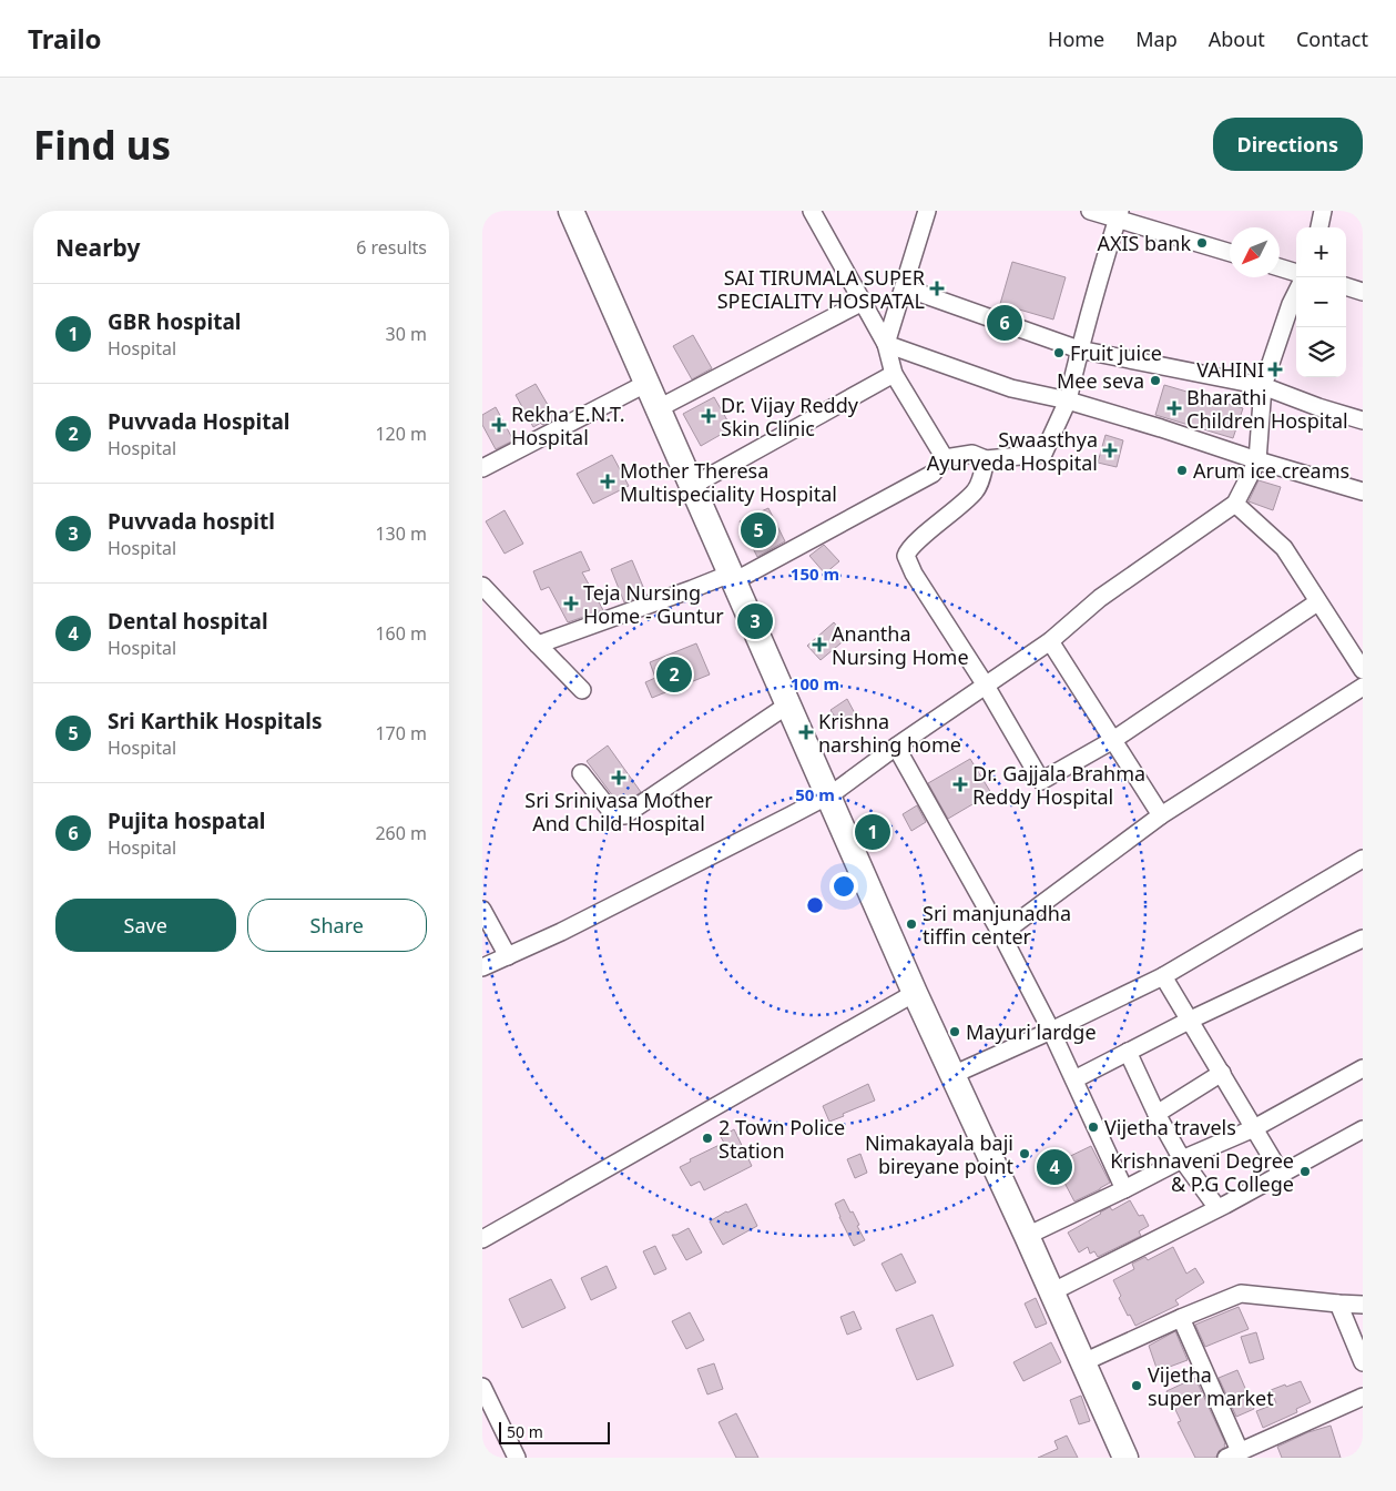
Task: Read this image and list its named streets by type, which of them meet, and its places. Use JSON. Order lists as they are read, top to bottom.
{
  "places": {
    "other": [
      "AXIS bank",
      "Fruit juice",
      "Mee seva",
      "Arum ice creams",
      "Sri manjunadha tiffin center",
      "Mayuri lardge",
      "Vijetha travels",
      "2 Town Police Station",
      "Nimakayala baji bireyane point",
      "Krishnaveni Degree & P.G College",
      "Vijetha super market"
    ],
    "health": [
      "SAI TIRUMALA SUPER SPECIALITY HOSPATAL",
      "VAHINI",
      "Bharathi Children Hospital",
      "Dr. Vijay Reddy Skin Clinic",
      "Rekha E.N.T. Hospital",
      "Swaasthya Ayurveda Hospital",
      "Mother Theresa Multispeciality Hospital",
      "Teja Nursing Home - Guntur",
      "Anantha Nursing Home",
      "Krishna narshing home",
      "Sri Srinivasa Mother And Child Hospital",
      "Dr. Gajjala Brahma Reddy Hospital"
    ]
  },
  "scale_bar": "50 m",
  "north": "bottom left",
  "page": {
    "header": "Trailo",
    "nav": [
      "Home",
      "Map",
      "About",
      "Contact"
    ],
    "buttons": [
      "Directions",
      ["Save", "Share"]
    ],
    "title": "Find us",
    "heading": ["Nearby", "6 results"],
    "map_buttons": ["+", "−"],
    "list": [
      {
        "mark": "1",
        "name": "GBR hospital",
        "note": "Hospital",
        "value": "30 m"
      },
      {
        "mark": "2",
        "name": "Puvvada Hospital",
        "note": "Hospital",
        "value": "120 m"
      },
      {
        "mark": "3",
        "name": "Puvvada hospitl",
        "note": "Hospital",
        "value": "130 m"
      },
      {
        "mark": "4",
        "name": "Dental hospital",
        "note": "Hospital",
        "value": "160 m"
      },
      {
        "mark": "5",
        "name": "Sri Karthik Hospitals",
        "note": "Hospital",
        "value": "170 m"
      },
      {
        "mark": "6",
        "name": "Pujita hospatal",
        "note": "Hospital",
        "value": "260 m"
      }
    ],
    "pins": [
      "6",
      "5",
      "3",
      "2",
      "1",
      "4"
    ],
    "scale": "50 m"
  },
  "rings": ["150 m", "100 m", "50 m"]
}
